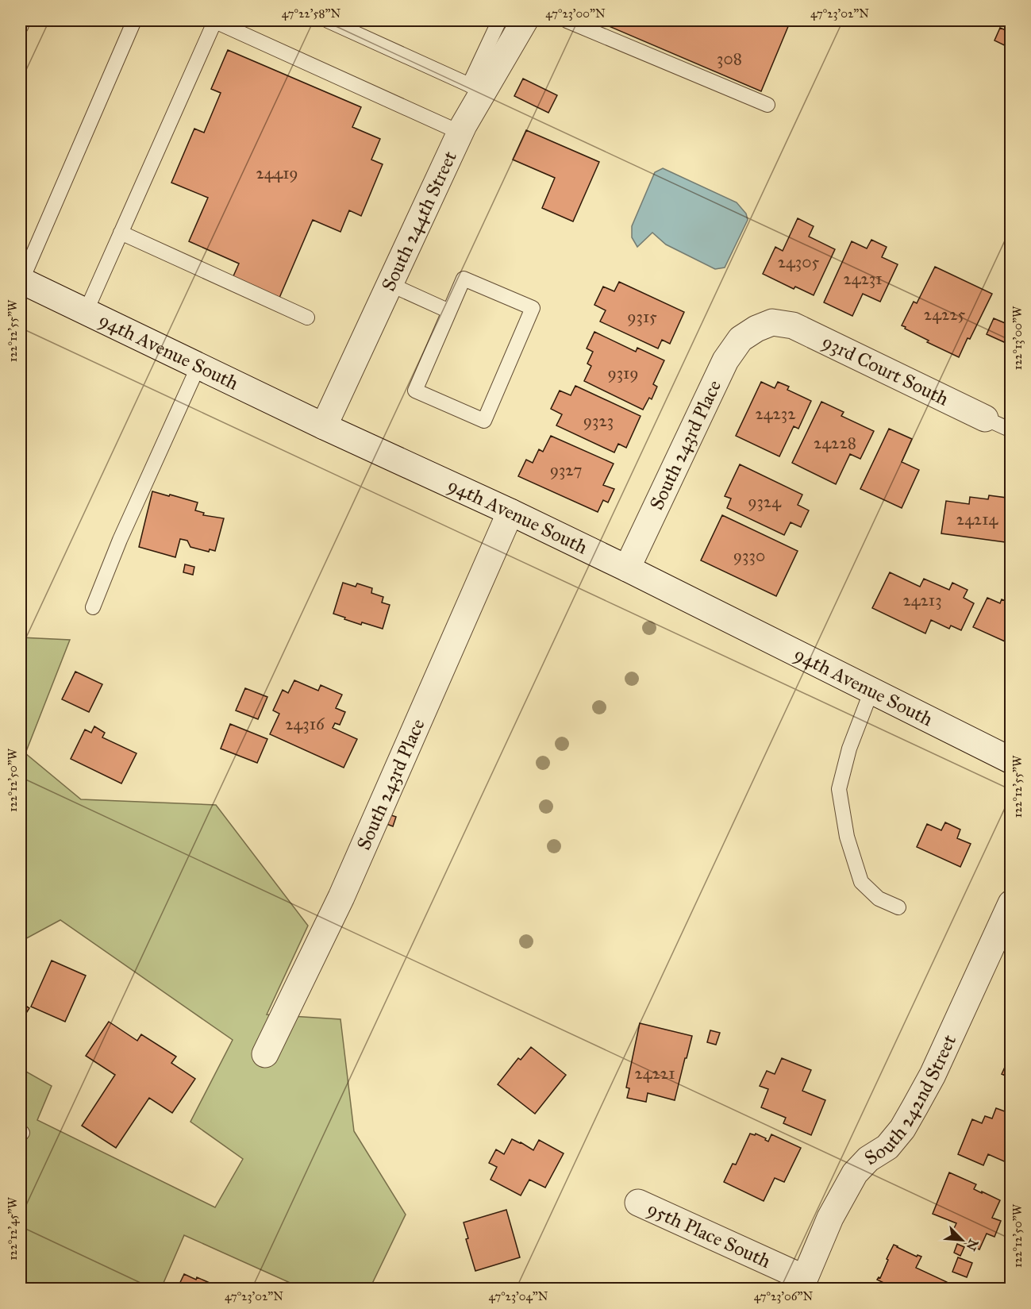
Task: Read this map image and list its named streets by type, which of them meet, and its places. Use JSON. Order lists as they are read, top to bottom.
{
  "streets": {
    "street": [
      "South 244th Street",
      "94th Avenue South",
      "93rd Court South",
      "South 243rd Place",
      "South 242nd Street",
      "95th Place South"
    ]
  },
  "crossings": [
    ["South 244th Street", "94th Avenue South"],
    ["94th Avenue South", "South 243rd Place"],
    ["93rd Court South", "South 243rd Place"],
    ["South 242nd Street", "95th Place South"]
  ],
  "house_numbers": [
    "308",
    "24419",
    "24305",
    "24231",
    "24225",
    "9315",
    "9319",
    "24232",
    "9323",
    "24228",
    "9327",
    "9324",
    "24214",
    "9330",
    "24213",
    "24316",
    "24221"
  ],
  "north": "bottom right",
  "coordinates": [
    "47°22'58\"N",
    "47°23'00\"N",
    "47°23'02\"N",
    "122°12'55\"W",
    "122°13'00\"W",
    "122°12'50\"W",
    "122°12'45\"W",
    "47°23'04\"N",
    "47°23'06\"N"
  ]
}
